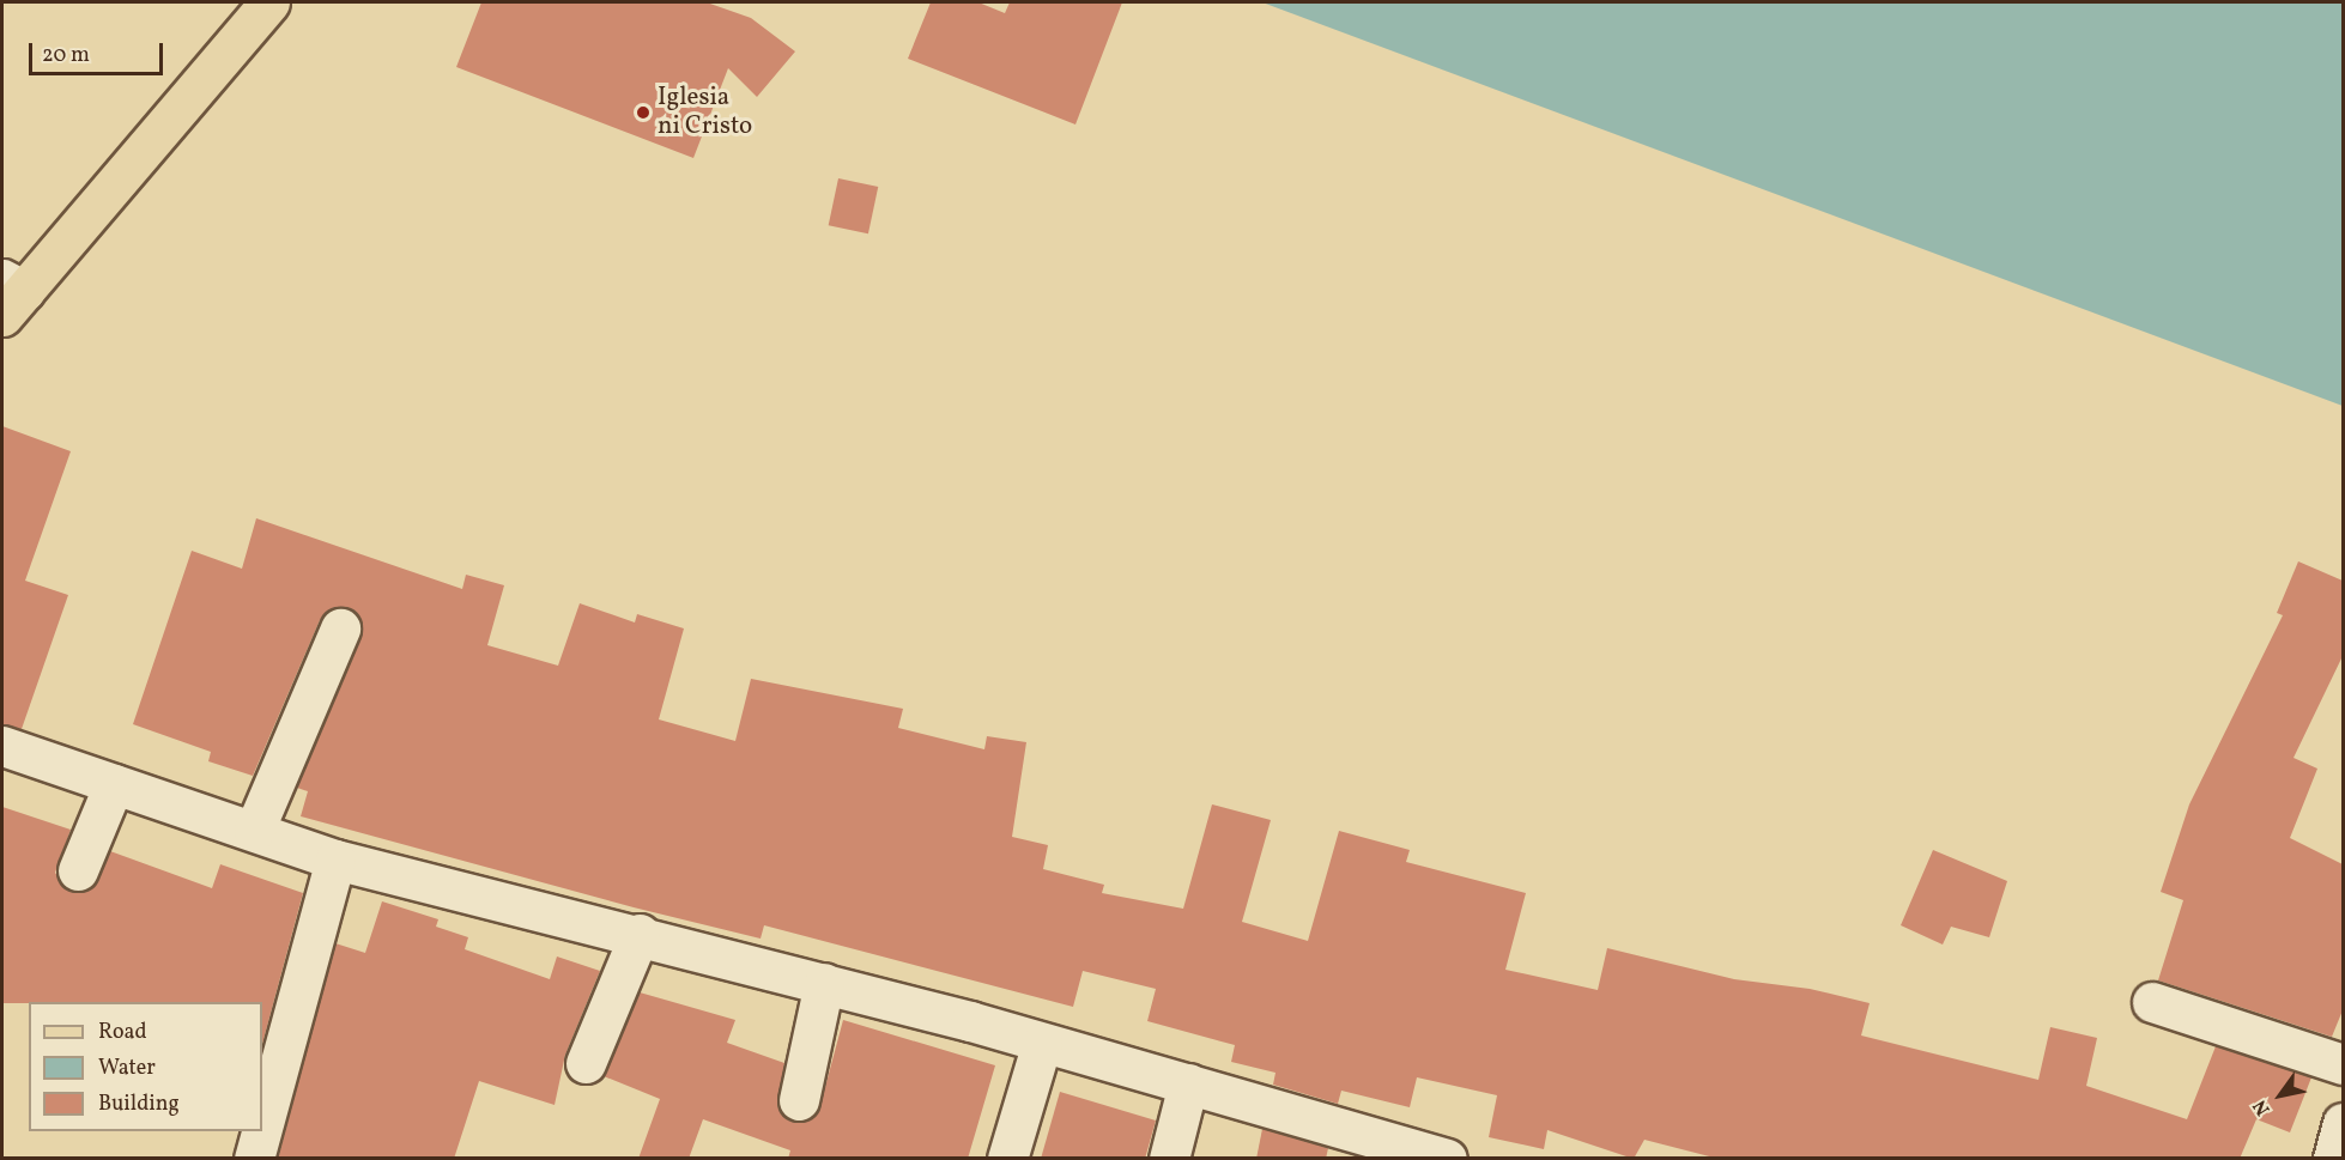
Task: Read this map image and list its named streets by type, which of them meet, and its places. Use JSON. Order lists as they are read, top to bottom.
{
  "places": ["Iglesia ni Cristo"],
  "legend": ["Road", "Water", "Building"],
  "scale_bar": "20 m",
  "north": "bottom left"
}
